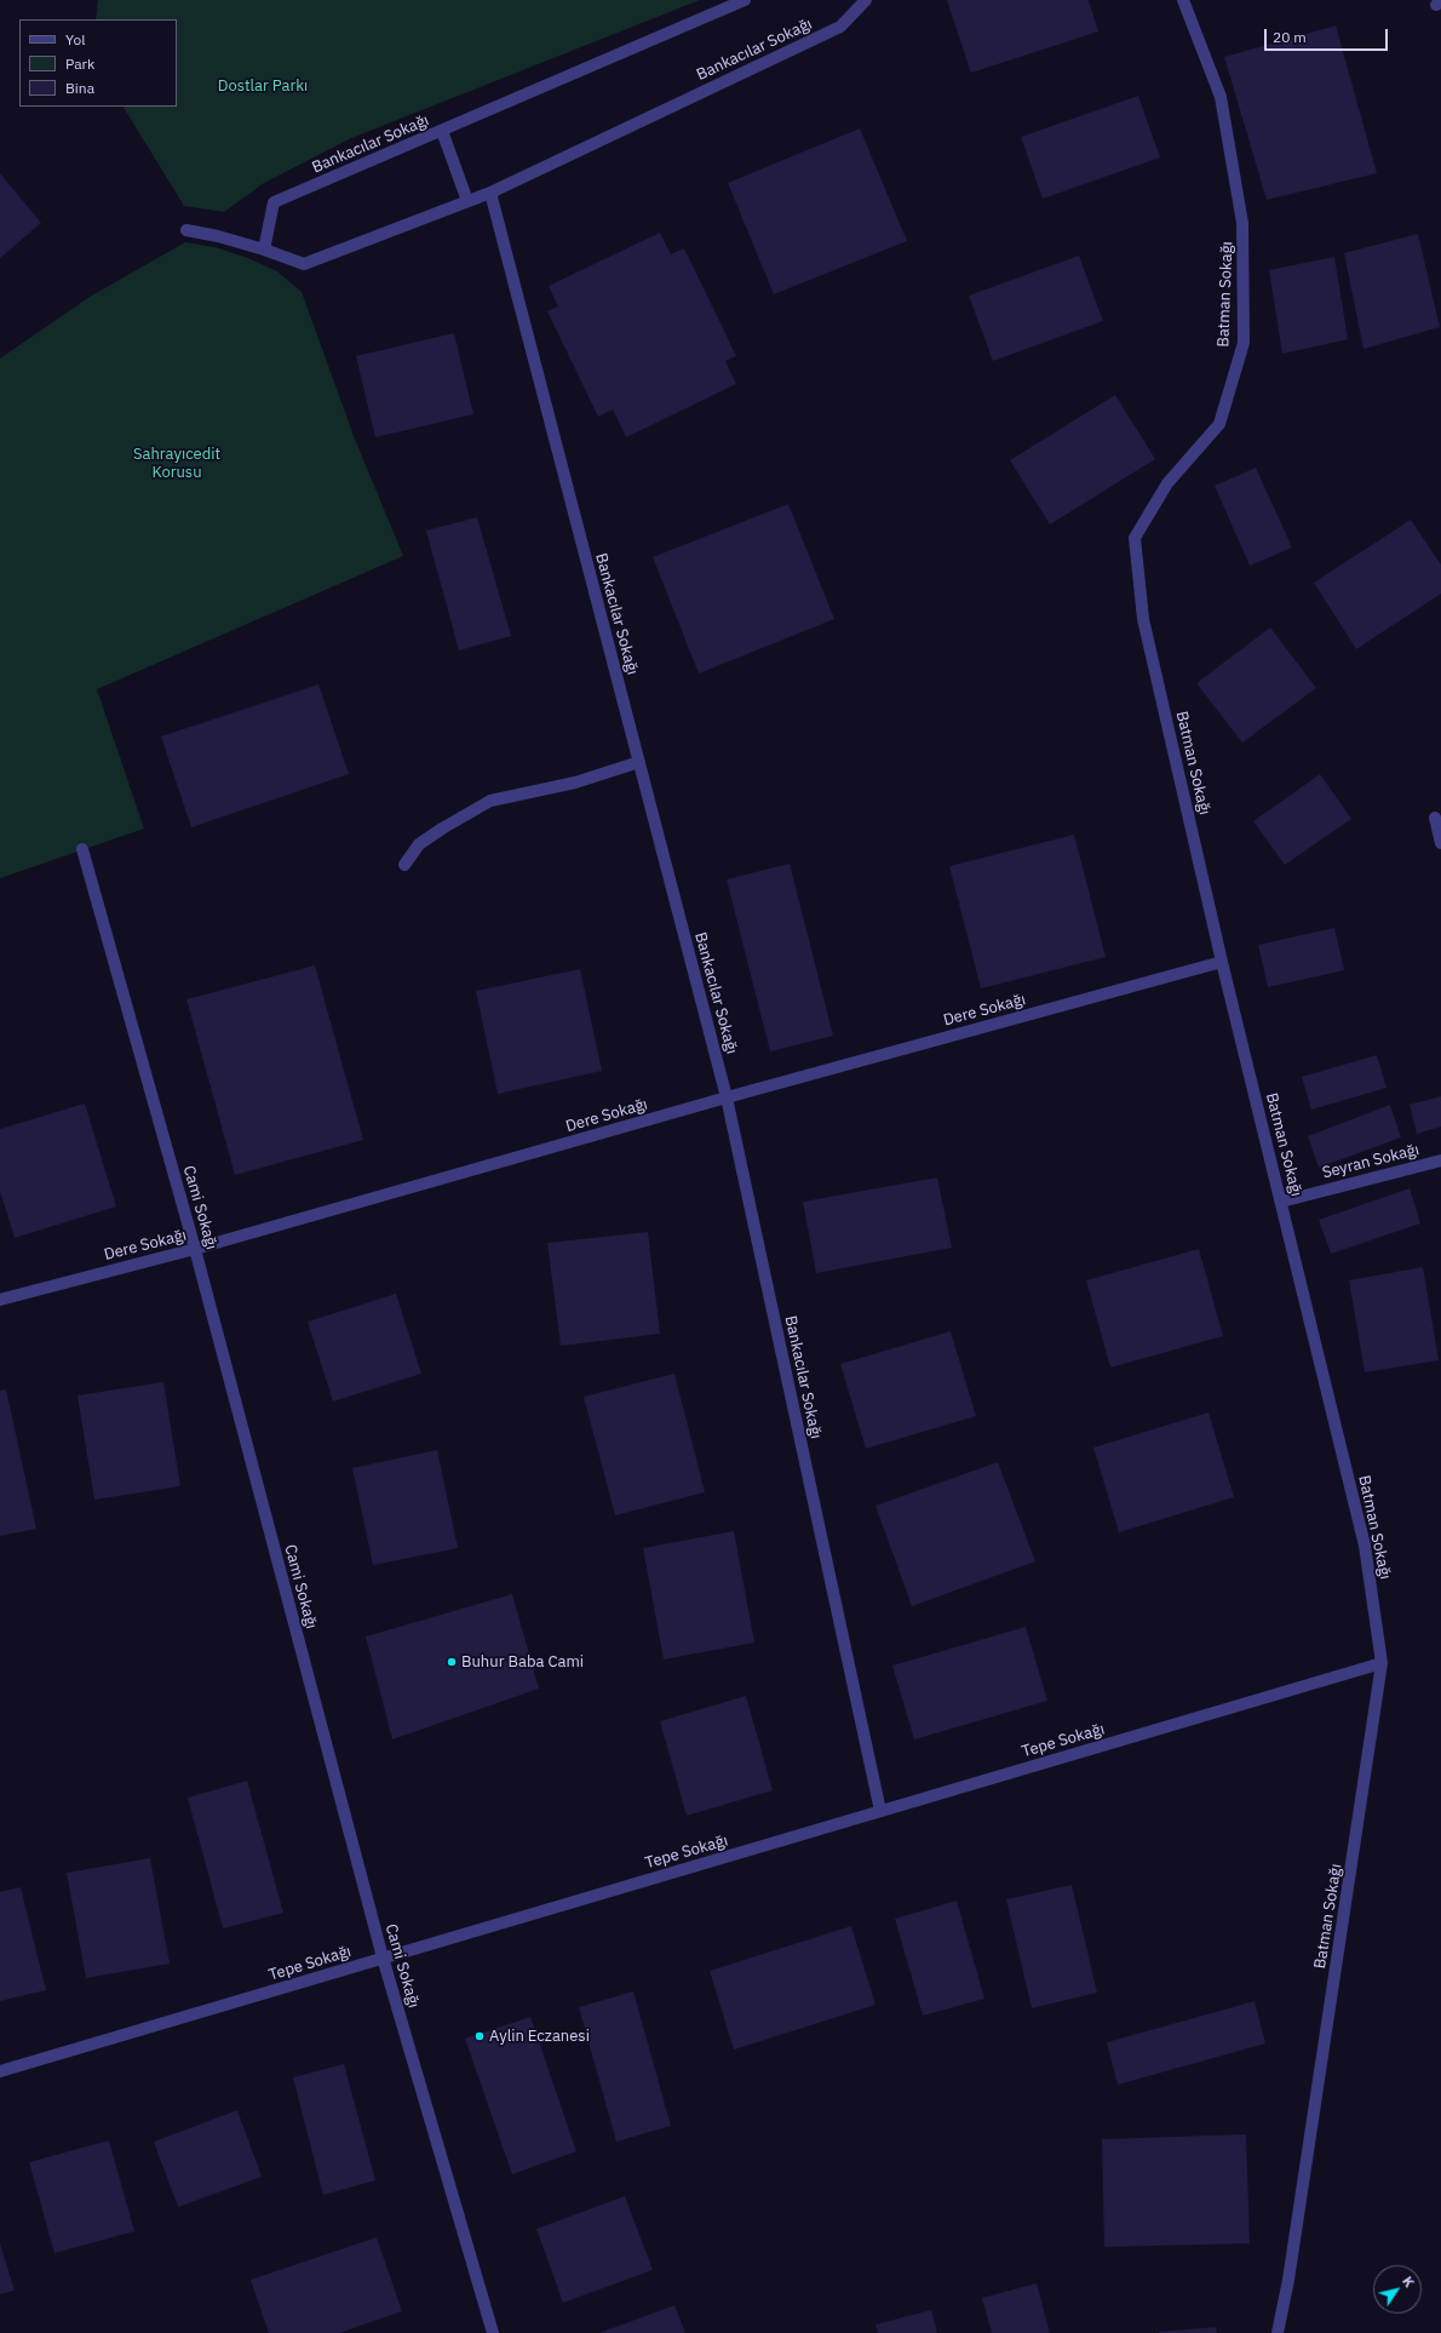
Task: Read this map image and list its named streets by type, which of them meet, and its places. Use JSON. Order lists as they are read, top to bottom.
{
  "streets": {
    "street": [
      "Bankacılar Sokağı",
      "Batman Sokağı",
      "Dere Sokağı",
      "Seyran Sokağı",
      "Cami Sokağı",
      "Tepe Sokağı"
    ]
  },
  "crossings": [
    ["Bankacılar Sokağı", "Dere Sokağı"],
    ["Bankacılar Sokağı", "Tepe Sokağı"],
    ["Batman Sokağı", "Dere Sokağı"],
    ["Batman Sokağı", "Seyran Sokağı"],
    ["Batman Sokağı", "Tepe Sokağı"],
    ["Dere Sokağı", "Cami Sokağı"],
    ["Cami Sokağı", "Tepe Sokağı"]
  ],
  "parks": ["Dostlar Parkı", "Sahrayıcedit Korusu"],
  "places": ["Buhur Baba Cami", "Aylin Eczanesi"],
  "legend": ["Yol", "Park", "Bina"],
  "scale_bar": "20 m",
  "north": "top right"
}
